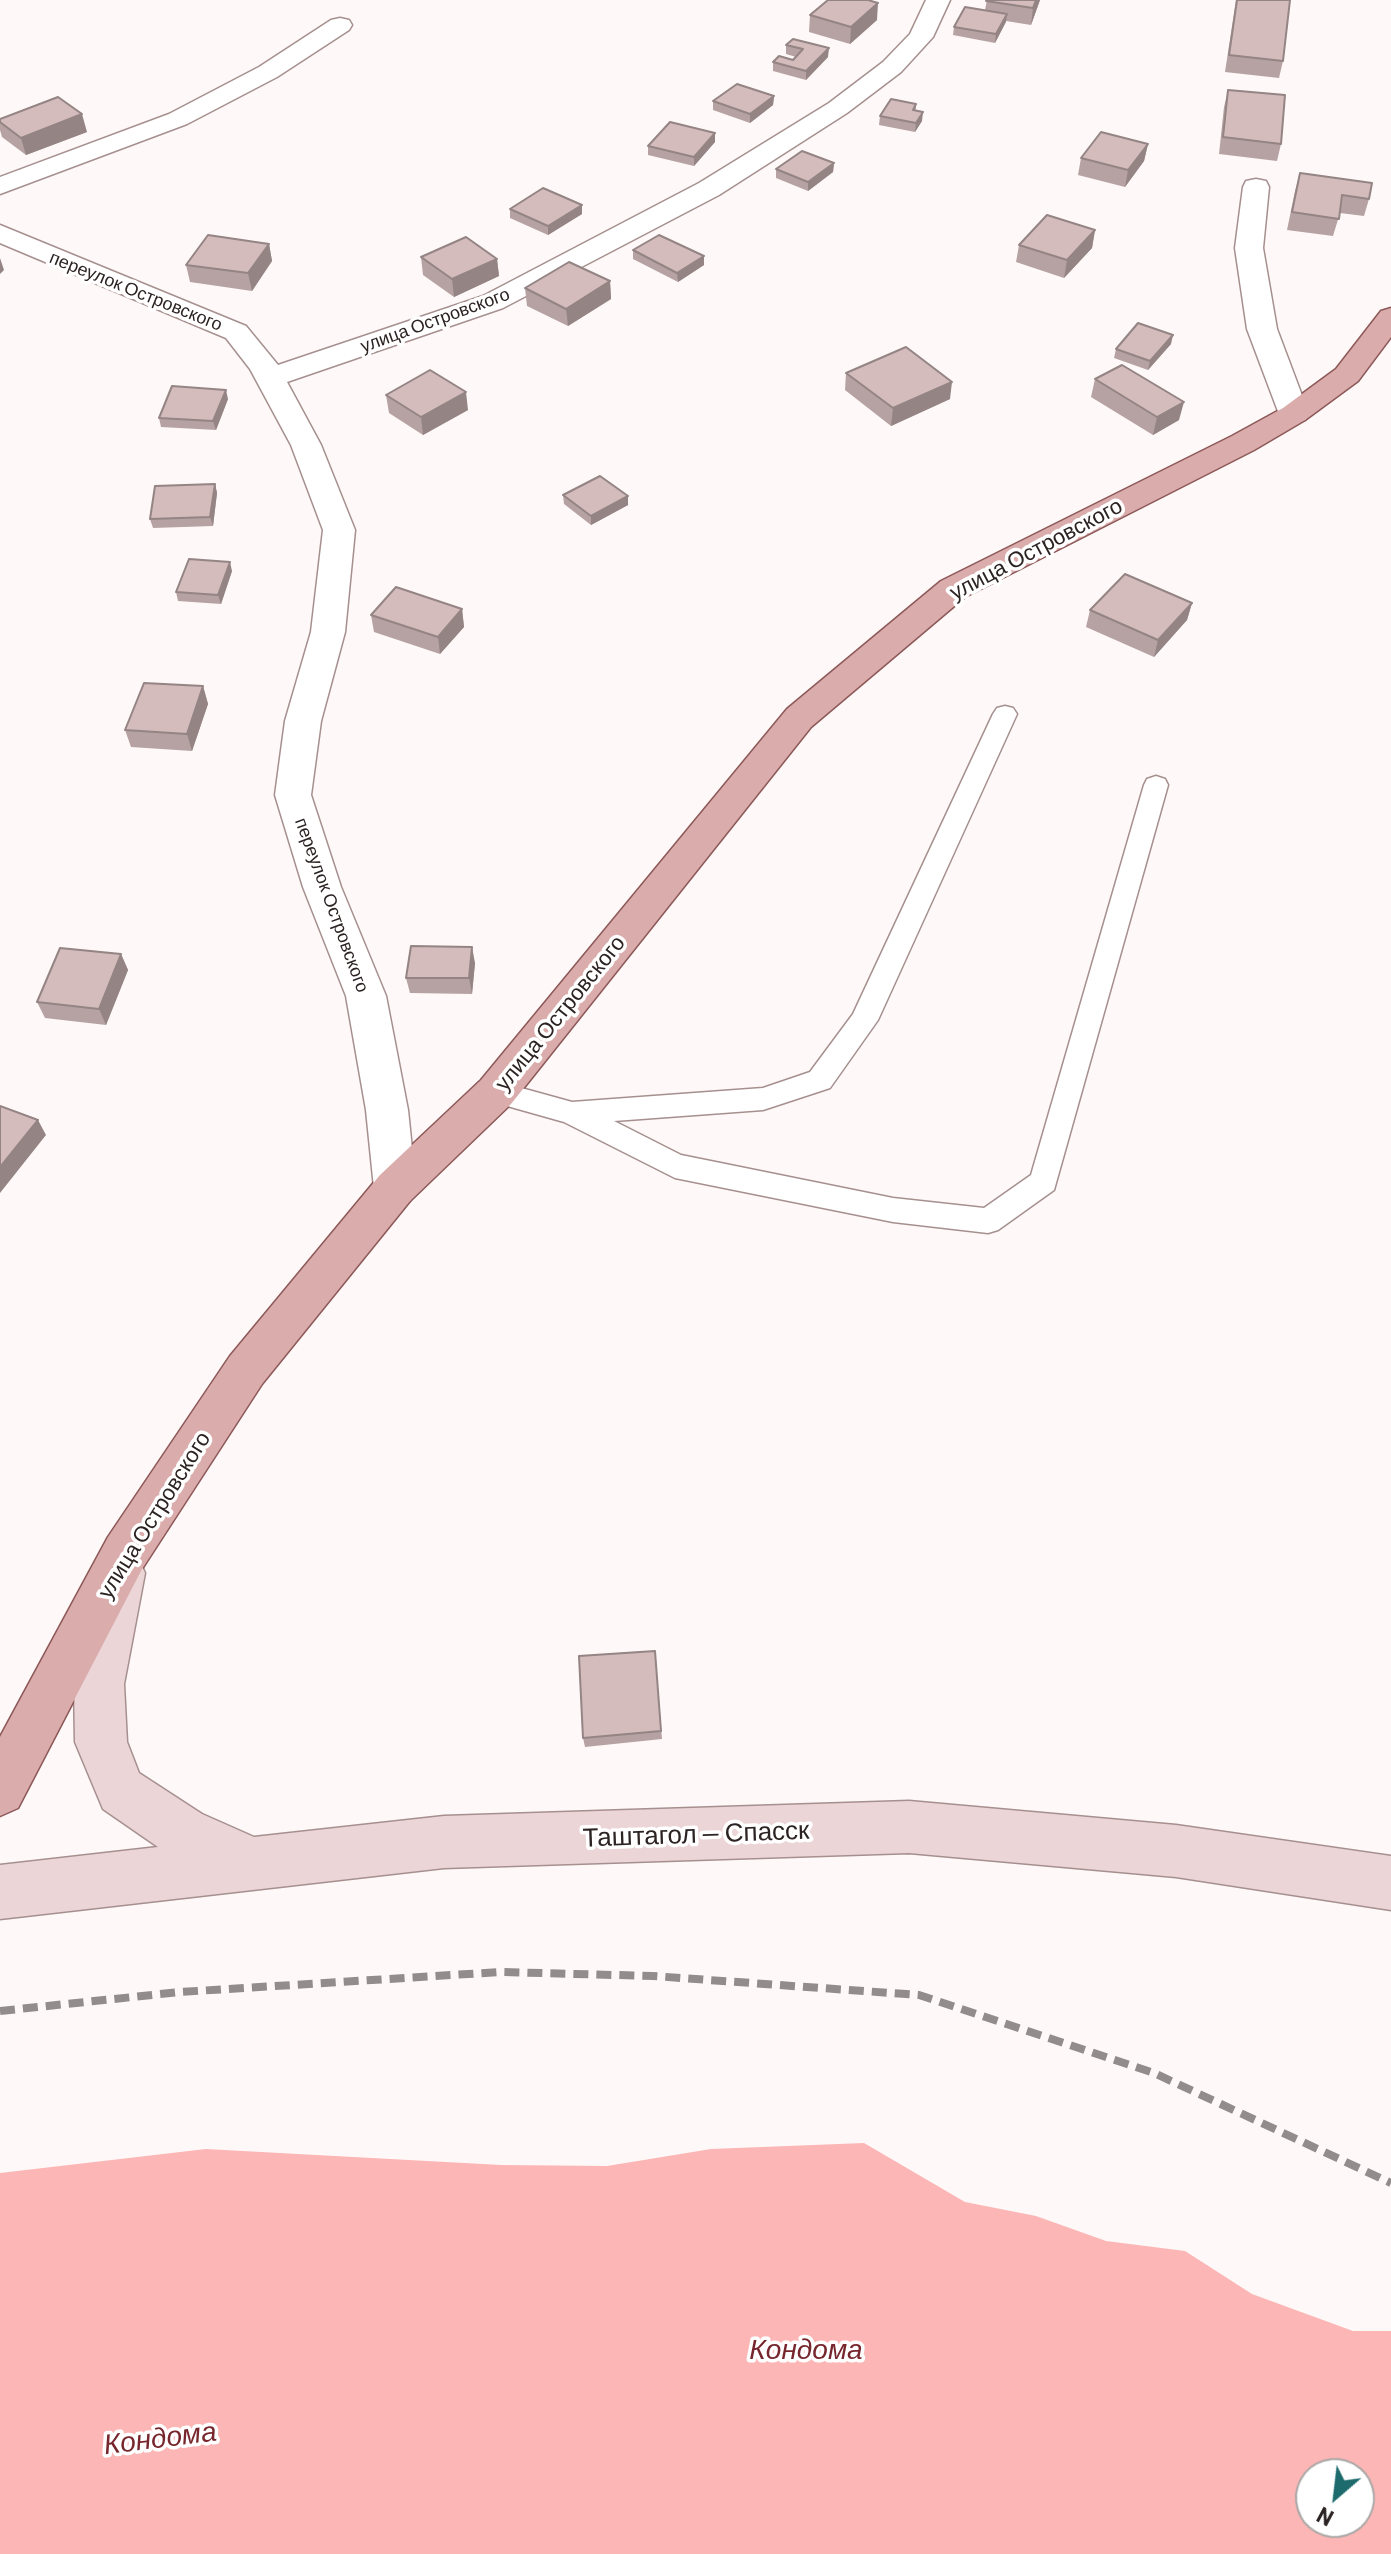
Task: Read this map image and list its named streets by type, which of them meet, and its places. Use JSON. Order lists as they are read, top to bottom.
{
  "streets": {
    "main road": ["улица Островского"],
    "street": ["переулок Островского", "Таштагол — Спасск"]
  },
  "crossings": [
    ["переулок Островского", "улица Островского"]
  ],
  "water": ["Кондома"],
  "north": "bottom left"
}
